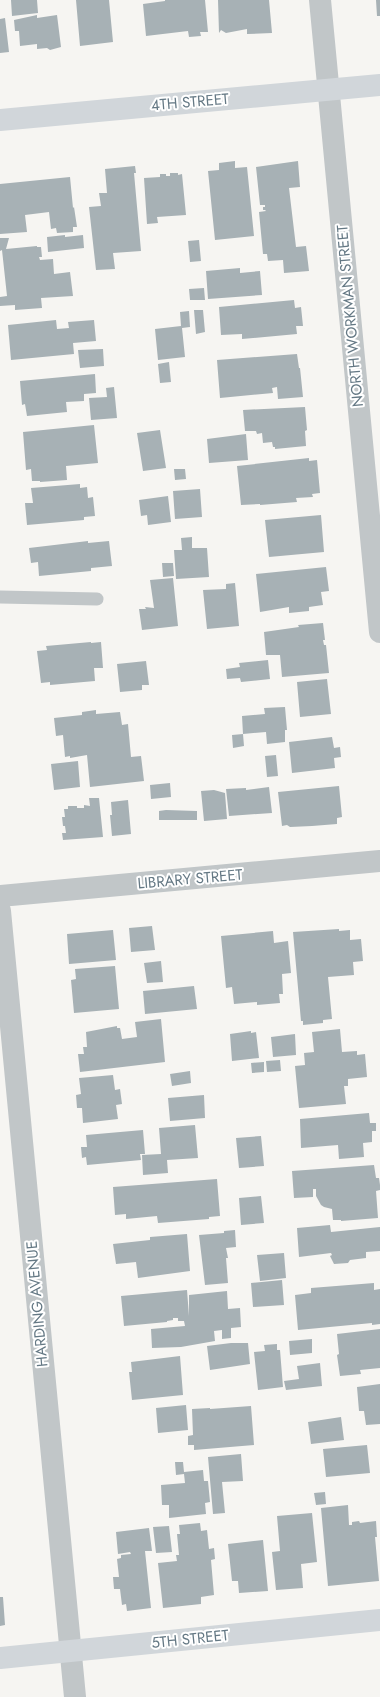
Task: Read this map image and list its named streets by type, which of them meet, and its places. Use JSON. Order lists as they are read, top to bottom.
{
  "streets": {
    "street": [
      "4TH STREET",
      "NORTH WORKMAN STREET",
      "LIBRARY STREET",
      "HARDING AVENUE",
      "5TH STREET"
    ]
  },
  "crossings": [
    ["4TH STREET", "NORTH WORKMAN STREET"],
    ["HARDING AVENUE", "5TH STREET"]
  ]
}
